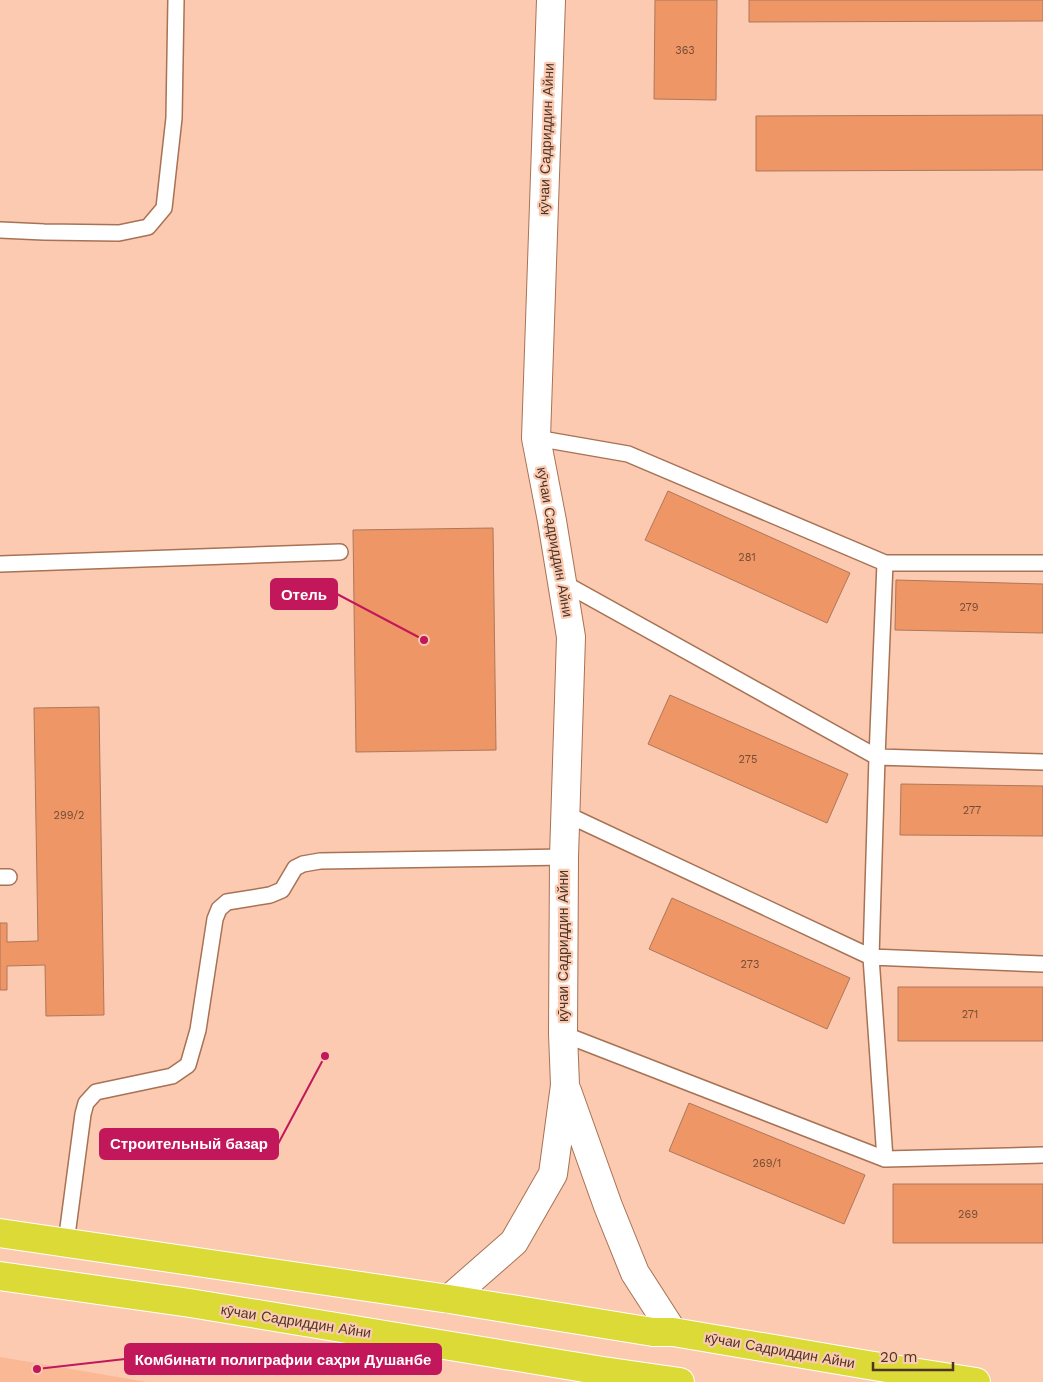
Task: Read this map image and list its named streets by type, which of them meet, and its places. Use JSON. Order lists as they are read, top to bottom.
{
  "streets": {
    "highway": ["кӯчаи Садриддин Айни"]
  },
  "places": ["Отель", "Строительный базар", "Комбинати полиграфии саҳри Душанбе"],
  "house_numbers": [
    "363",
    "281",
    "279",
    "275",
    "277",
    "299/2",
    "273",
    "271",
    "269/1",
    "269"
  ],
  "scale_bar": "20 m"
}
